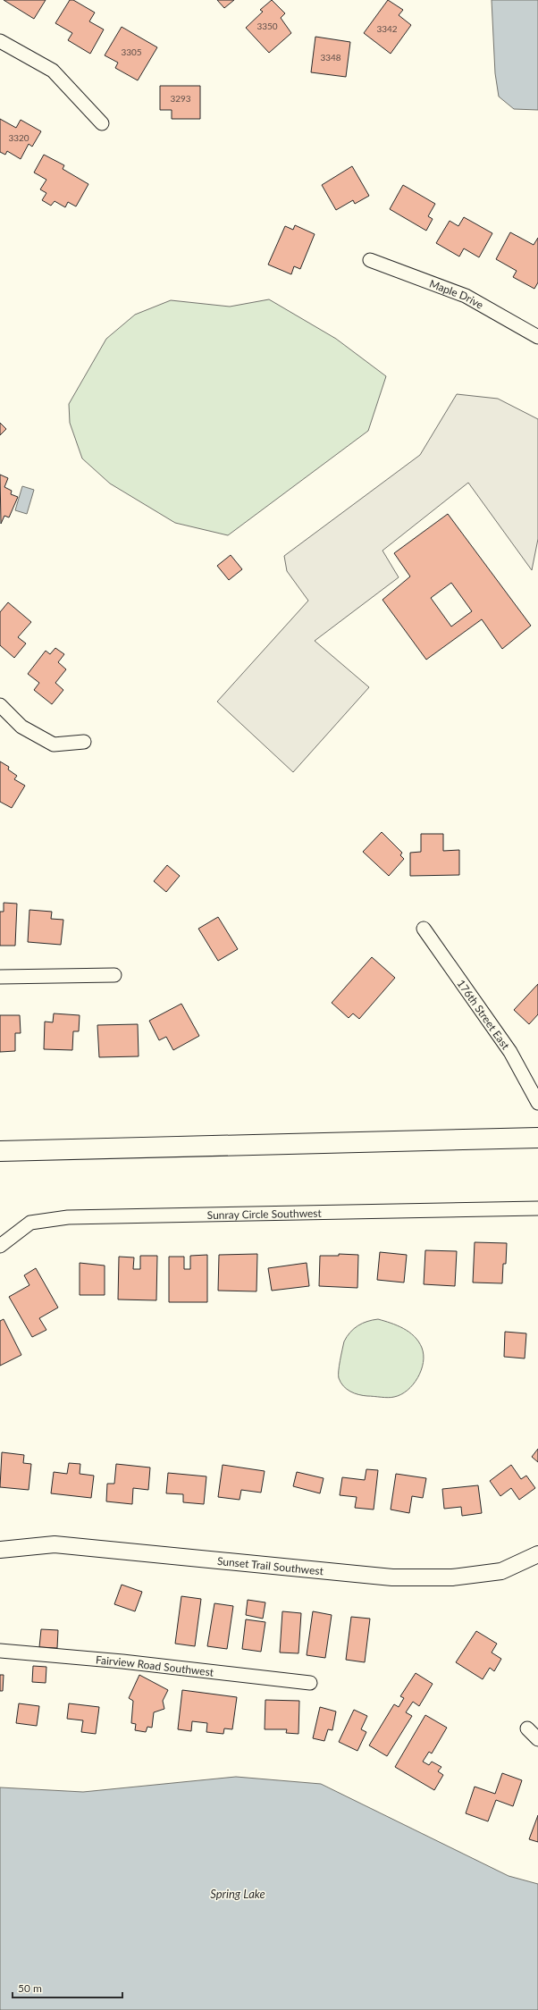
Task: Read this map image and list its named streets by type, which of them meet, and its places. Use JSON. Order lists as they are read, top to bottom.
{
  "streets": {
    "street": [
      "Maple Drive",
      "176th Street East",
      "Sunray Circle Southwest",
      "Sunset Trail Southwest",
      "Fairview Road Southwest"
    ]
  },
  "water": ["Spring Lake"],
  "house_numbers": [
    "3350",
    "3342",
    "3305",
    "3348",
    "3293",
    "3320"
  ],
  "scale_bar": "50 m"
}
